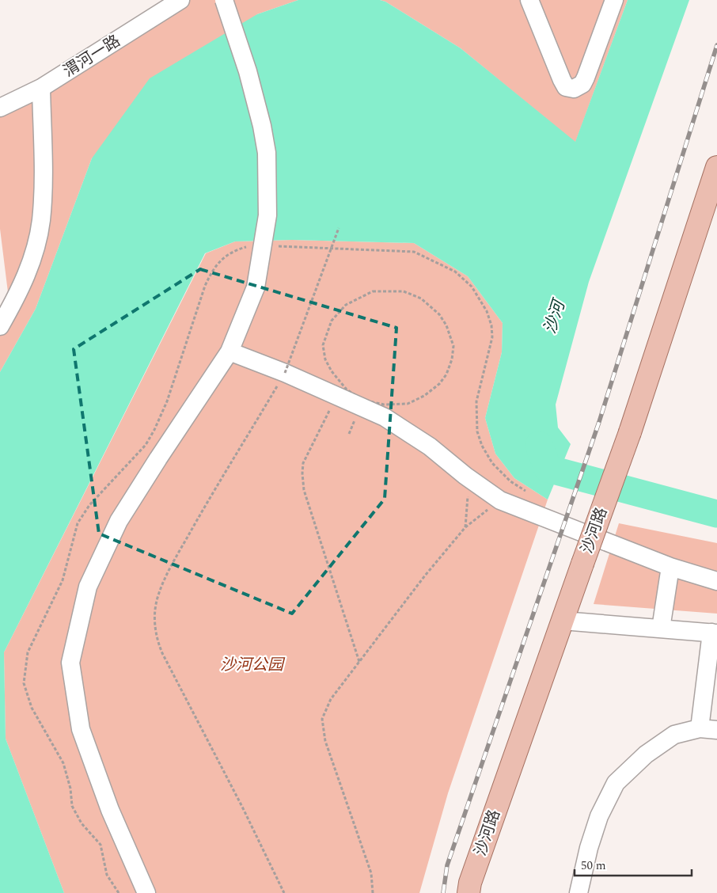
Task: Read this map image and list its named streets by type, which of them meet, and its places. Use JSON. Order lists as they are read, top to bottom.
{
  "streets": {
    "main road": ["沙河路"],
    "street": ["渭河一路"]
  },
  "water": ["沙河"],
  "parks": ["沙河公园"],
  "scale_bar": "50 m"
}
